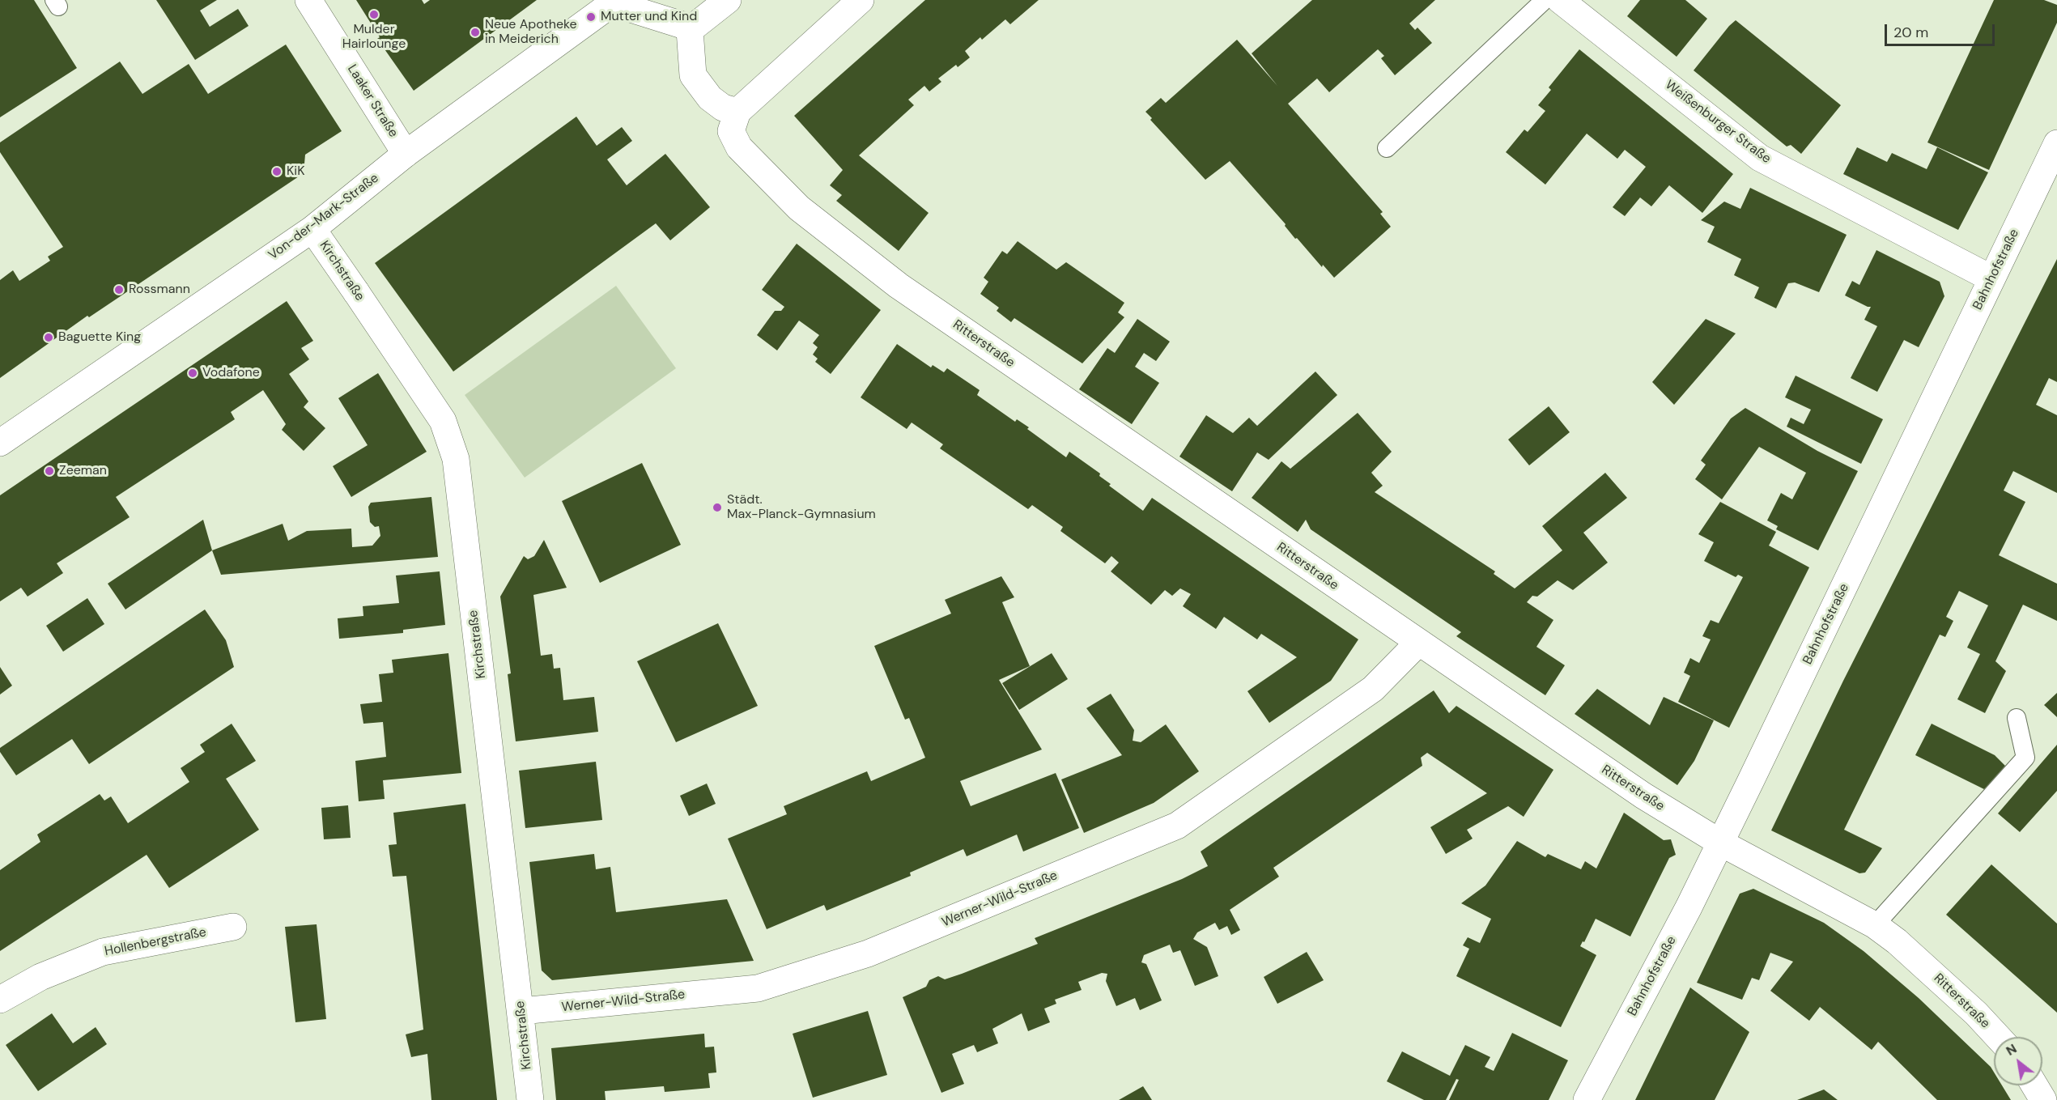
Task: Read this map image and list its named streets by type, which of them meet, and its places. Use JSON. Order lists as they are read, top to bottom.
{
  "streets": {
    "street": [
      "Laaker Straße",
      "Weißenburger Straße",
      "Von-der-Mark-Straße",
      "Bahnhofstraße",
      "Kirchstraße",
      "Ritterstraße",
      "Werner-Wild-Straße",
      "Hollenbergstraße"
    ]
  },
  "crossings": [
    ["Laaker Straße", "Von-der-Mark-Straße"],
    ["Weißenburger Straße", "Bahnhofstraße"],
    ["Von-der-Mark-Straße", "Kirchstraße"],
    ["Bahnhofstraße", "Ritterstraße"],
    ["Kirchstraße", "Werner-Wild-Straße"],
    ["Ritterstraße", "Werner-Wild-Straße"]
  ],
  "places": [
    "Mulder Hairlounge",
    "Mutter und Kind",
    "Neue Apotheke in Meiderich",
    "KiK",
    "Rossmann",
    "Baguette King",
    "Vodafone",
    "Zeeman",
    "Städt. Max-Planck-Gymnasium"
  ],
  "scale_bar": "20 m",
  "north": "top left"
}
